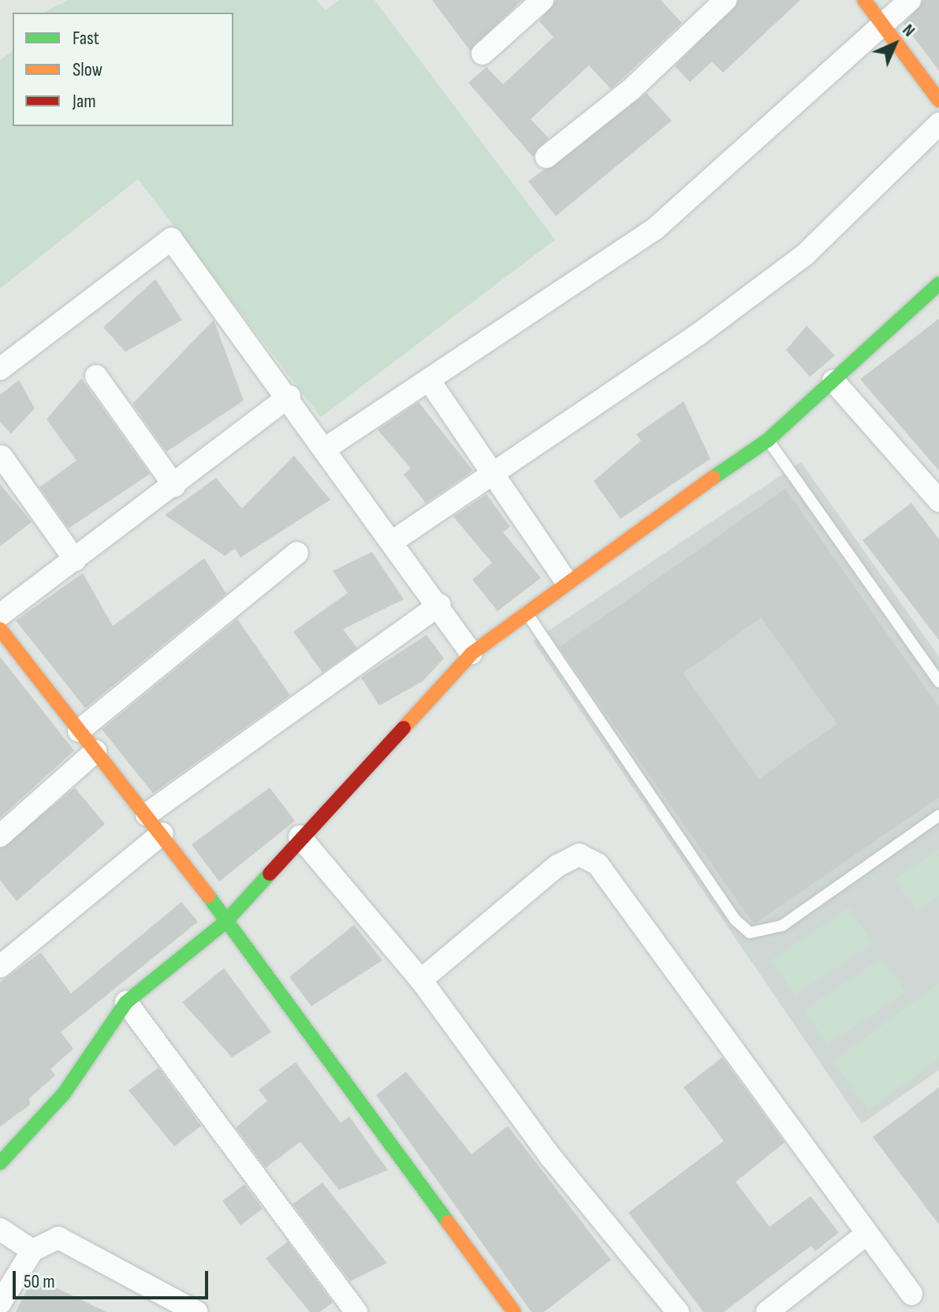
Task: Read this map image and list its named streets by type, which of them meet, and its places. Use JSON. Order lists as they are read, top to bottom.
{
  "legend": ["Fast", "Slow", "Jam"],
  "scale_bar": "50 m",
  "north": "top right"
}
